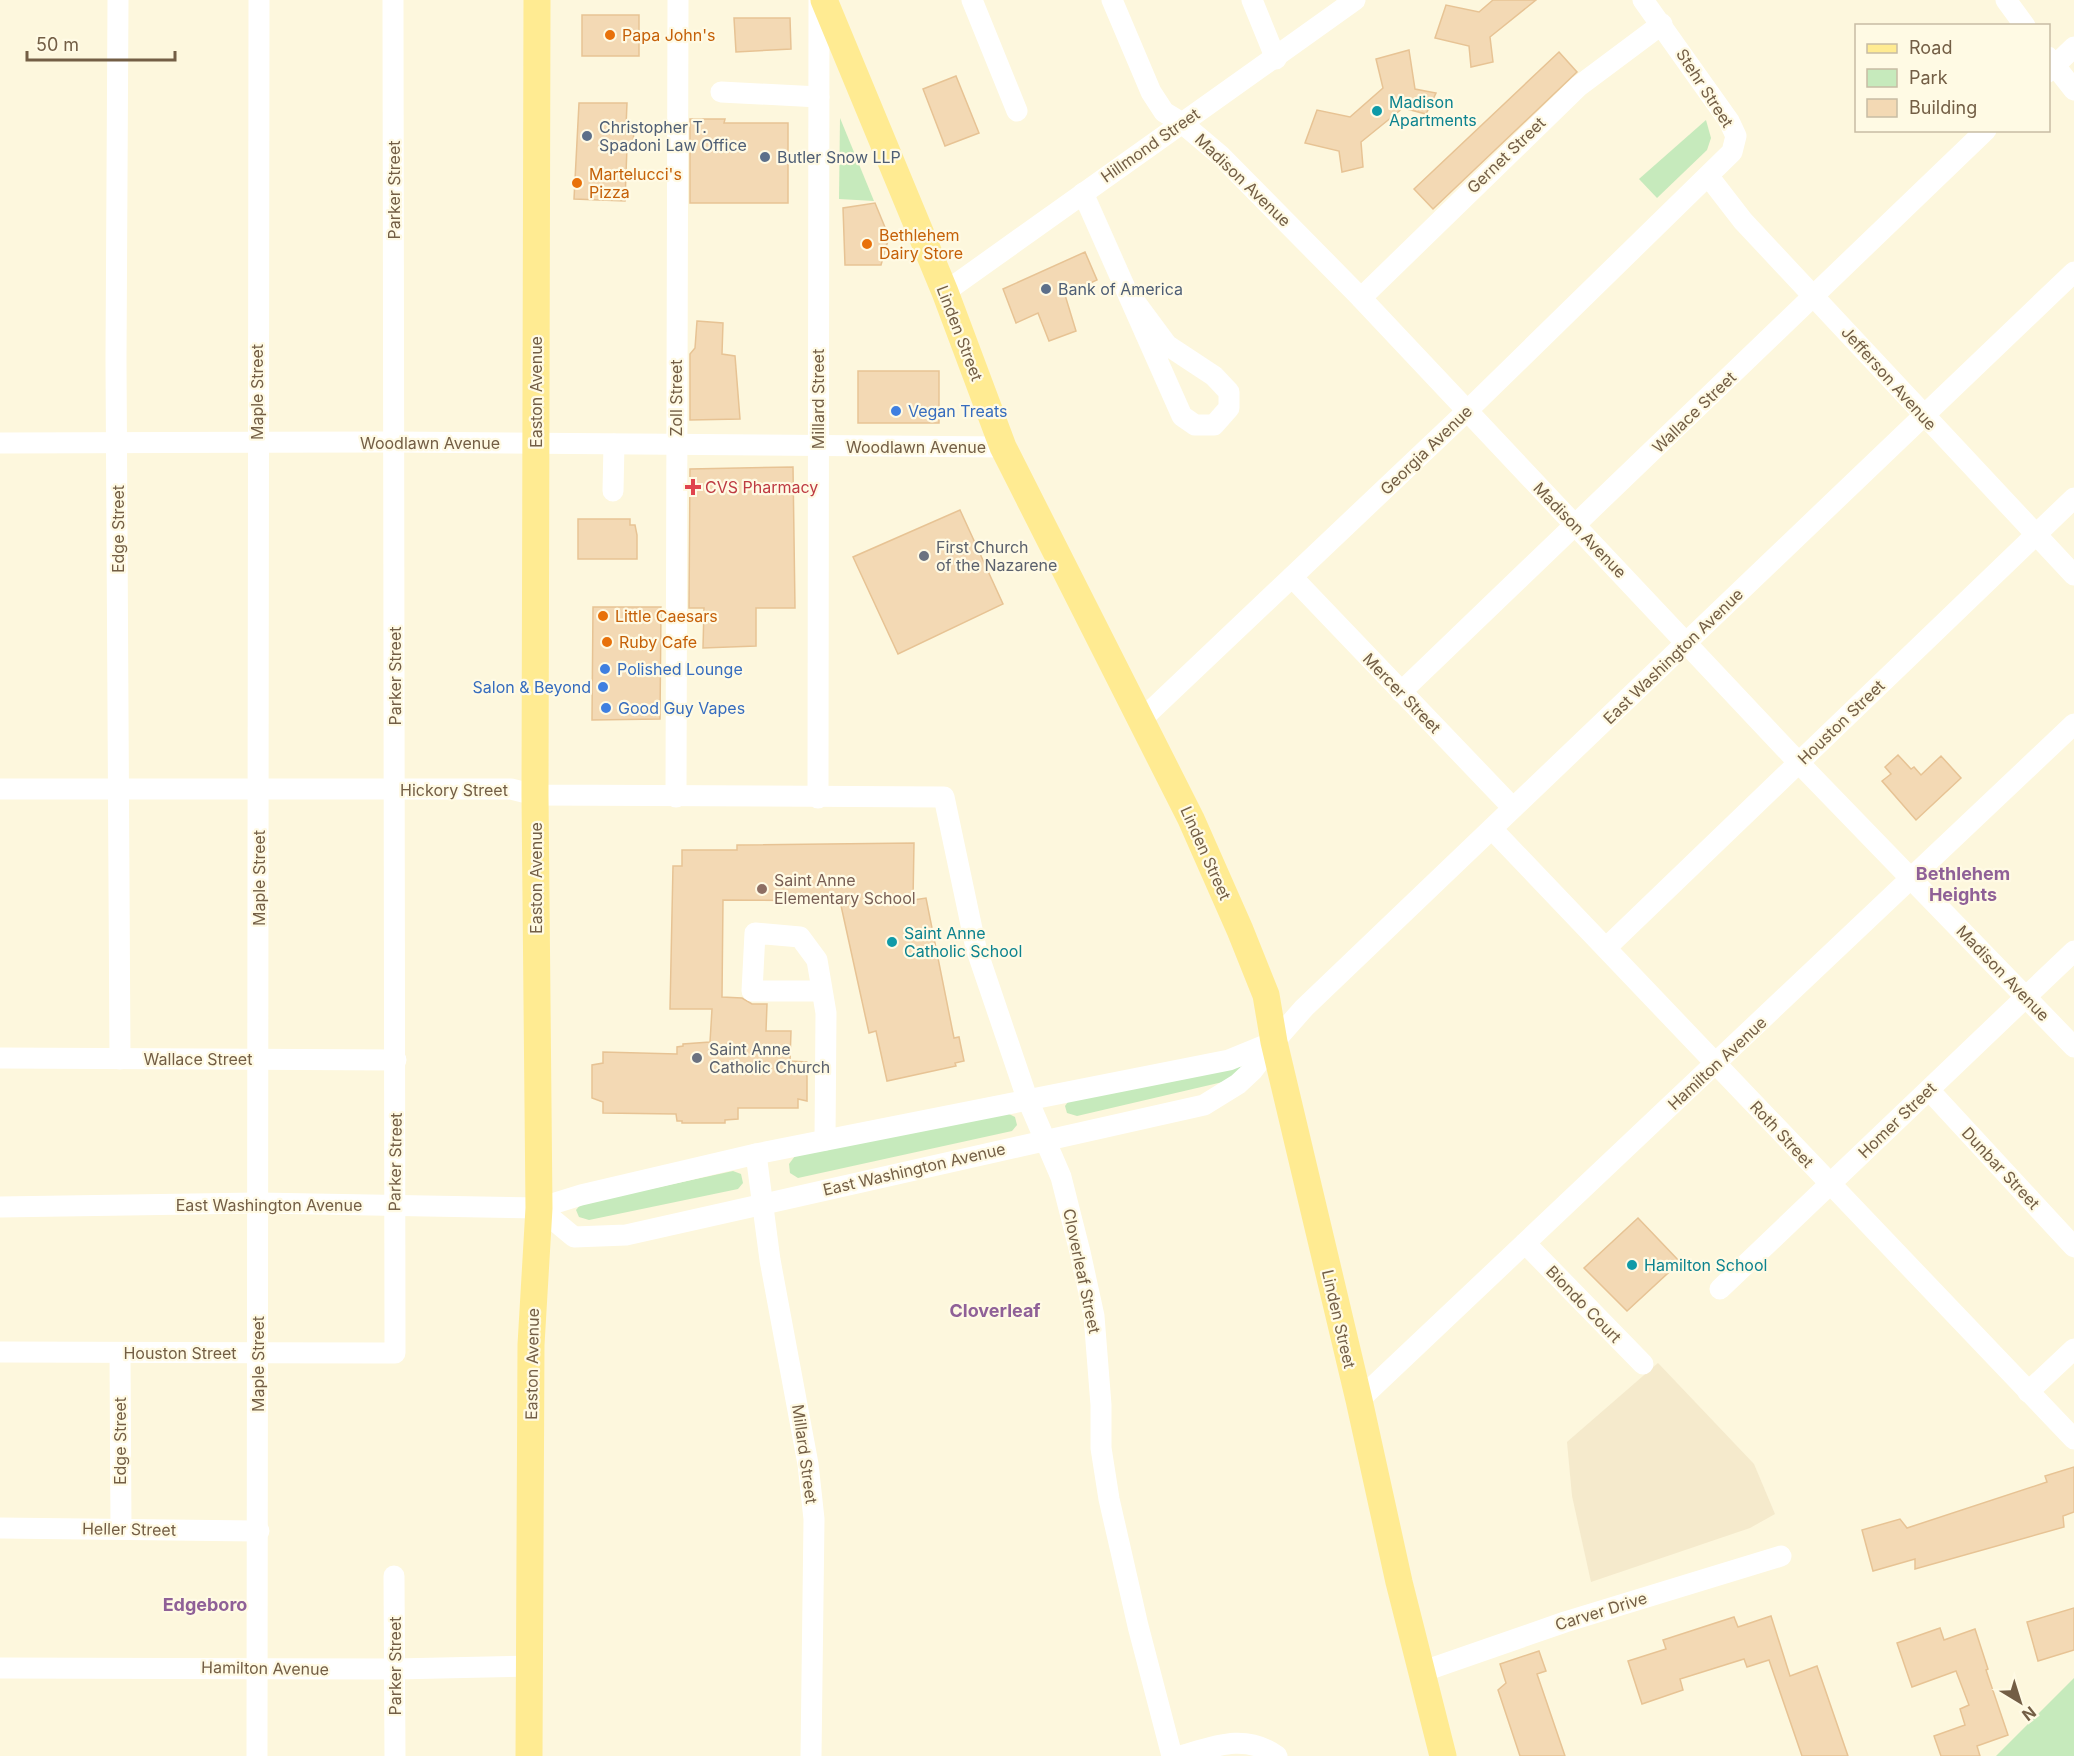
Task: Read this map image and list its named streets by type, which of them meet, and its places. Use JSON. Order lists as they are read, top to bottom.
{
  "streets": {
    "main road": ["Linden Street", "Easton Avenue"],
    "street": [
      "Stehr Street",
      "Hillmond Street",
      "Gernet Street",
      "Madison Avenue",
      "Parker Street",
      "Jefferson Avenue",
      "Maple Street",
      "Zoll Street",
      "Millard Street",
      "Wallace Street",
      "Woodlawn Avenue",
      "Georgia Avenue",
      "Edge Street",
      "East Washington Avenue",
      "Mercer Street",
      "Houston Street",
      "Hickory Street",
      "Hamilton Avenue",
      "Homer Street",
      "Roth Street",
      "Dunbar Street",
      "Cloverleaf Street",
      "Biondo Court",
      "Heller Street",
      "Carver Drive"
    ]
  },
  "crossings": [
    ["Stehr Street", "Gernet Street"],
    ["Stehr Street", "Jefferson Avenue"],
    ["Stehr Street", "Georgia Avenue"],
    ["Hillmond Street", "Madison Avenue"],
    ["Hillmond Street", "Linden Street"],
    ["Gernet Street", "Madison Avenue"],
    ["Madison Avenue", "Wallace Street"],
    ["Madison Avenue", "Georgia Avenue"],
    ["Madison Avenue", "East Washington Avenue"],
    ["Madison Avenue", "Houston Street"],
    ["Madison Avenue", "Hamilton Avenue"],
    ["Madison Avenue", "Homer Street"],
    ["Parker Street", "Wallace Street"],
    ["Parker Street", "Woodlawn Avenue"],
    ["Parker Street", "East Washington Avenue"],
    ["Parker Street", "Houston Street"],
    ["Parker Street", "Hickory Street"],
    ["Parker Street", "Hamilton Avenue"],
    ["Linden Street", "Woodlawn Avenue"],
    ["Linden Street", "Georgia Avenue"],
    ["Linden Street", "East Washington Avenue"],
    ["Linden Street", "Hamilton Avenue"],
    ["Linden Street", "Carver Drive"],
    ["Jefferson Avenue", "Wallace Street"],
    ["Jefferson Avenue", "Georgia Avenue"],
    ["Jefferson Avenue", "East Washington Avenue"],
    ["Jefferson Avenue", "Houston Street"],
    ["Maple Street", "Wallace Street"],
    ["Maple Street", "Woodlawn Avenue"],
    ["Maple Street", "East Washington Avenue"],
    ["Maple Street", "Houston Street"],
    ["Maple Street", "Hickory Street"],
    ["Maple Street", "Hamilton Avenue"],
    ["Maple Street", "Heller Street"],
    ["Easton Avenue", "Woodlawn Avenue"],
    ["Easton Avenue", "East Washington Avenue"],
    ["Easton Avenue", "Hickory Street"],
    ["Easton Avenue", "Hamilton Avenue"],
    ["Zoll Street", "Woodlawn Avenue"],
    ["Zoll Street", "Hickory Street"],
    ["Millard Street", "Woodlawn Avenue"],
    ["Millard Street", "East Washington Avenue"],
    ["Millard Street", "Hickory Street"],
    ["Wallace Street", "Edge Street"],
    ["Wallace Street", "Mercer Street"],
    ["Woodlawn Avenue", "Edge Street"],
    ["Georgia Avenue", "Mercer Street"],
    ["Edge Street", "Houston Street"],
    ["Edge Street", "Hickory Street"],
    ["Edge Street", "Heller Street"],
    ["East Washington Avenue", "Mercer Street"],
    ["East Washington Avenue", "Roth Street"],
    ["East Washington Avenue", "Cloverleaf Street"],
    ["Houston Street", "Roth Street"],
    ["Hickory Street", "Cloverleaf Street"],
    ["Hamilton Avenue", "Roth Street"],
    ["Hamilton Avenue", "Biondo Court"],
    ["Homer Street", "Roth Street"],
    ["Homer Street", "Dunbar Street"]
  ],
  "districts": ["Bethlehem Heights", "Cloverleaf", "Edgeboro"],
  "places": {
    "other": [
      "Papa John's",
      "Madison Apartments",
      "Christopher T. Spadoni Law Office",
      "Butler Snow LLP",
      "Martelucci's Pizza",
      "Bethlehem Dairy Store",
      "Bank of America",
      "Vegan Treats",
      "First Church of the Nazarene",
      "Little Caesars",
      "Ruby Cafe",
      "Polished Lounge",
      "Salon & Beyond",
      "Good Guy Vapes",
      "Saint Anne Elementary School",
      "Saint Anne Catholic School",
      "Saint Anne Catholic Church",
      "Hamilton School"
    ],
    "health": ["CVS Pharmacy"]
  },
  "legend": ["Road", "Park", "Building"],
  "scale_bar": "50 m",
  "north": "bottom right"
}
